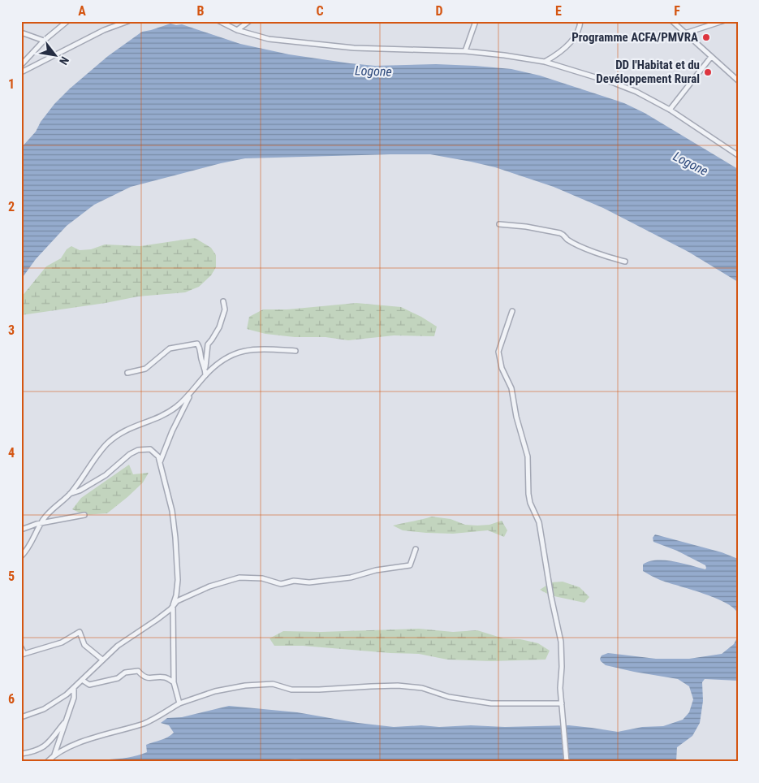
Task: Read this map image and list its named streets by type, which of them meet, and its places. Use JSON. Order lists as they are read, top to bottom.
{
  "water": ["Logone"],
  "places": ["Programme ACFA/PMVRA", "DD l'Habitat et du Devéloppement Rural"],
  "north": "bottom right",
  "grid": {
    "columns": [
      "A",
      "B",
      "C",
      "D",
      "E",
      "F"
    ],
    "rows": [
      "1",
      "2",
      "3",
      "4",
      "5",
      "6"
    ]
  }
}
